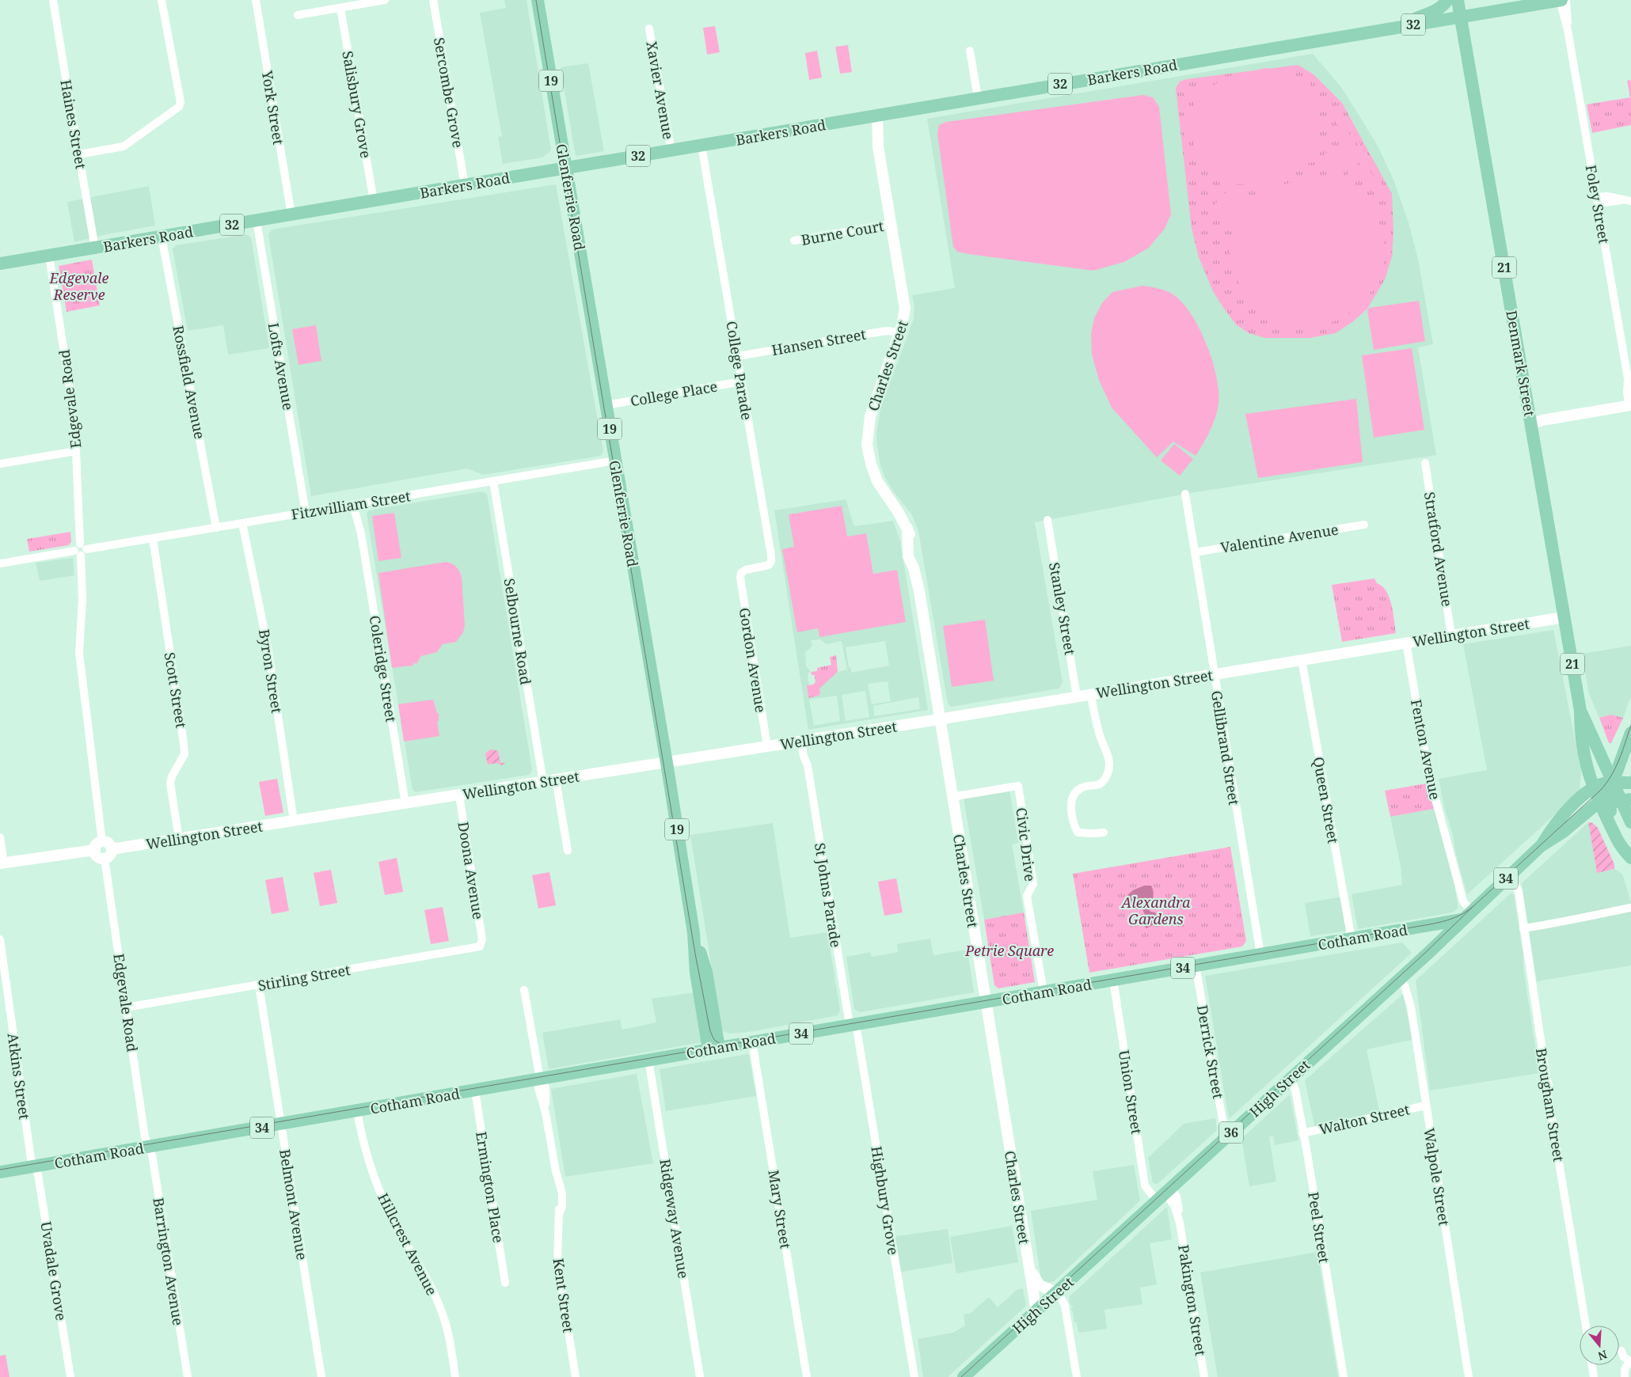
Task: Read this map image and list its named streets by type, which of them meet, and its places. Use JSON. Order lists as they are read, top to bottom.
{
  "streets": {
    "main road": [
      "32",
      "Barkers Road",
      "19",
      "Glenferrie Road",
      "21",
      "Denmark Street",
      "34",
      "Cotham Road",
      "High Street",
      "36"
    ],
    "street": [
      "Xavier Avenue",
      "Sercombe Grove",
      "Salisbury Grove",
      "York Street",
      "Haines Street",
      "Foley Street",
      "Burne Court",
      "Hansen Street",
      "Charles Street",
      "Lofts Avenue",
      "College Parade",
      "Rossfield Avenue",
      "College Place",
      "Edgevale Road",
      "Fitzwilliam Street",
      "Valentine Avenue",
      "Stratford Avenue",
      "Stanley Street",
      "Selbourne Road",
      "Wellington Street",
      "Gordon Avenue",
      "Coleridge Street",
      "Byron Street",
      "Scott Street",
      "Gellibrand Street",
      "Fenton Avenue",
      "Queen Street",
      "Civic Drive",
      "Doona Avenue",
      "St Johns Parade",
      "Stirling Street",
      "Derrick Street",
      "Atkins Street",
      "Union Street",
      "Brougham Street",
      "Walton Street",
      "Walpole Street",
      "Ermington Place",
      "Highbury Grove",
      "Belmont Avenue",
      "Mary Street",
      "Ridgeway Avenue",
      "Peel Street",
      "Hillcrest Avenue",
      "Barrington Avenue",
      "Uvadale Grove",
      "Kent Street",
      "Pakington Street"
    ]
  },
  "crossings": [
    ["Barkers Road", "Xavier Avenue"],
    ["Barkers Road", "Sercombe Grove"],
    ["Barkers Road", "Salisbury Grove"],
    ["Barkers Road", "York Street"],
    ["Barkers Road", "Haines Street"],
    ["Barkers Road", "Glenferrie Road"],
    ["Barkers Road", "Foley Street"],
    ["Barkers Road", "21"],
    ["Barkers Road", "Denmark Street"],
    ["Barkers Road", "Charles Street"],
    ["Barkers Road", "Lofts Avenue"],
    ["Barkers Road", "College Parade"],
    ["Barkers Road", "Rossfield Avenue"],
    ["Barkers Road", "Edgevale Road"],
    ["Glenferrie Road", "College Place"],
    ["Glenferrie Road", "Fitzwilliam Street"],
    ["Glenferrie Road", "Wellington Street"],
    ["Glenferrie Road", "Cotham Road"],
    ["Burne Court", "Charles Street"],
    ["21", "Denmark Street"],
    ["21", "34"],
    ["21", "High Street"],
    ["Hansen Street", "Charles Street"],
    ["Hansen Street", "College Parade"],
    ["Denmark Street", "Wellington Street"],
    ["Denmark Street", "34"],
    ["Denmark Street", "High Street"],
    ["Charles Street", "Wellington Street"],
    ["Charles Street", "Civic Drive"],
    ["Charles Street", "Cotham Road"],
    ["Charles Street", "High Street"],
    ["Lofts Avenue", "Fitzwilliam Street"],
    ["College Parade", "College Place"],
    ["College Parade", "Gordon Avenue"],
    ["Rossfield Avenue", "Fitzwilliam Street"],
    ["Edgevale Road", "Fitzwilliam Street"],
    ["Edgevale Road", "Wellington Street"],
    ["Edgevale Road", "Cotham Road"],
    ["Edgevale Road", "Stirling Street"],
    ["Edgevale Road", "Barrington Avenue"],
    ["Fitzwilliam Street", "Selbourne Road"],
    ["Fitzwilliam Street", "Coleridge Street"],
    ["Fitzwilliam Street", "Byron Street"],
    ["Fitzwilliam Street", "Scott Street"],
    ["Valentine Avenue", "Gellibrand Street"],
    ["Stratford Avenue", "Wellington Street"],
    ["Stanley Street", "Wellington Street"],
    ["Selbourne Road", "Wellington Street"],
    ["Wellington Street", "Gordon Avenue"],
    ["Wellington Street", "Coleridge Street"],
    ["Wellington Street", "Byron Street"],
    ["Wellington Street", "Scott Street"],
    ["Wellington Street", "Gellibrand Street"],
    ["Wellington Street", "Fenton Avenue"],
    ["Wellington Street", "Queen Street"],
    ["Wellington Street", "Doona Avenue"],
    ["Wellington Street", "St Johns Parade"],
    ["Gellibrand Street", "Cotham Road"],
    ["Fenton Avenue", "Cotham Road"],
    ["Fenton Avenue", "High Street"],
    ["Queen Street", "Cotham Road"],
    ["Civic Drive", "Cotham Road"],
    ["Doona Avenue", "Stirling Street"],
    ["34", "High Street"],
    ["St Johns Parade", "Cotham Road"],
    ["St Johns Parade", "Highbury Grove"],
    ["Cotham Road", "Derrick Street"],
    ["Cotham Road", "Atkins Street"],
    ["Cotham Road", "High Street"],
    ["Cotham Road", "Union Street"],
    ["Cotham Road", "Ermington Place"],
    ["Cotham Road", "Highbury Grove"],
    ["Cotham Road", "Belmont Avenue"],
    ["Cotham Road", "Mary Street"],
    ["Cotham Road", "Ridgeway Avenue"],
    ["Cotham Road", "Hillcrest Avenue"],
    ["Cotham Road", "Barrington Avenue"],
    ["Cotham Road", "Uvadale Grove"],
    ["Cotham Road", "Kent Street"],
    ["Stirling Street", "Belmont Avenue"],
    ["Derrick Street", "High Street"],
    ["Atkins Street", "Uvadale Grove"],
    ["High Street", "Union Street"],
    ["High Street", "Brougham Street"],
    ["High Street", "Walpole Street"],
    ["High Street", "Peel Street"],
    ["High Street", "Pakington Street"],
    ["Union Street", "Pakington Street"],
    ["Walton Street", "Walpole Street"],
    ["Walton Street", "Peel Street"]
  ],
  "parks": ["Edgevale Reserve", "Alexandra Gardens", "Petrie Square"],
  "north": "bottom"
}
